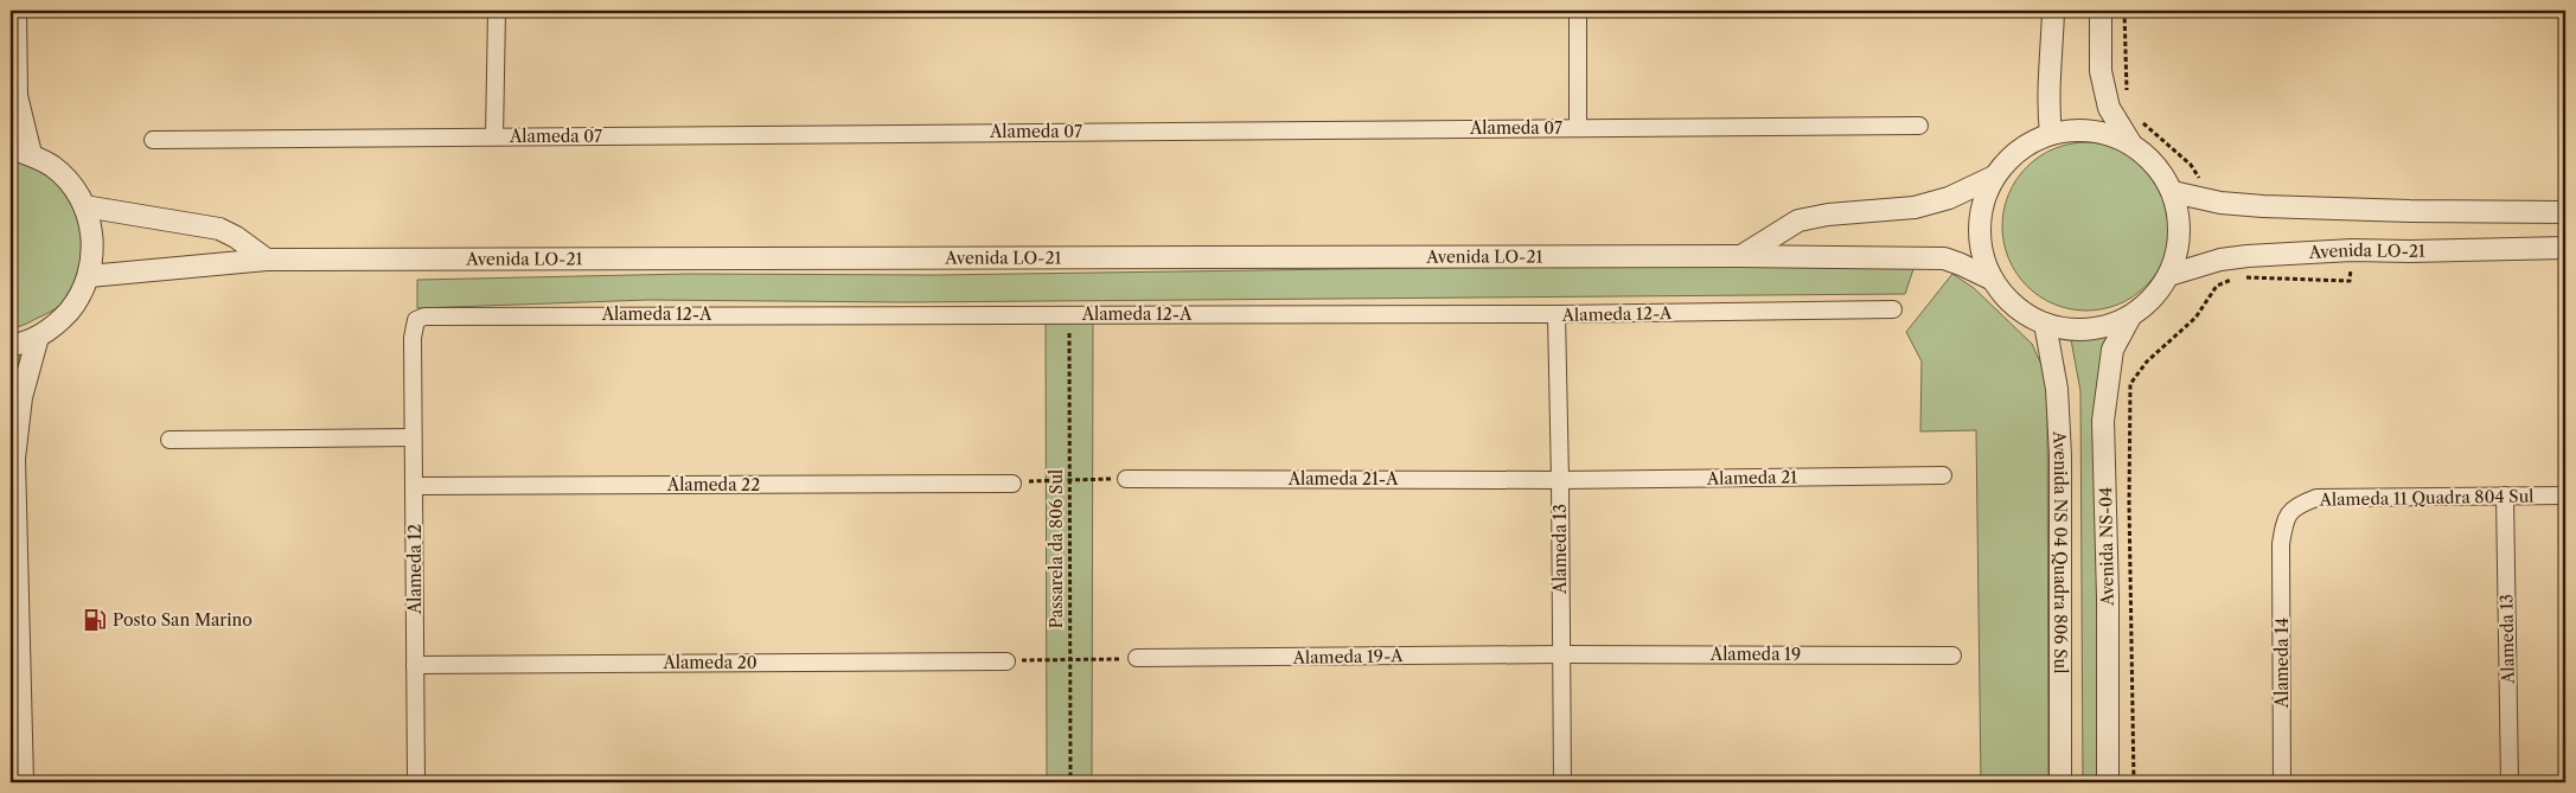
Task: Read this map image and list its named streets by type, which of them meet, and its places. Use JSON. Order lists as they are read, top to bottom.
{
  "streets": {
    "street": [
      "Alameda 07",
      "Avenida LO-21",
      "Alameda 12-A",
      "Alameda 21",
      "Alameda 21-A",
      "Alameda 22",
      "Alameda 11 Quadra 804 Sul",
      "Avenida NS-04",
      "Alameda 13",
      "Avenida NS 04 Quadra 806 Sul",
      "Alameda 12",
      "Alameda 19",
      "Alameda 19-A",
      "Alameda 20",
      "Alameda 14"
    ],
    "path": ["Passarela da 806 Sul"]
  },
  "crossings": [
    ["Avenida LO-21", "Avenida NS-04"],
    ["Avenida LO-21", "Avenida NS 04 Quadra 806 Sul"],
    ["Alameda 12-A", "Passarela da 806 Sul"],
    ["Alameda 12-A", "Alameda 13"],
    ["Alameda 12-A", "Alameda 12"],
    ["Alameda 21", "Alameda 21-A"],
    ["Alameda 21", "Alameda 13"],
    ["Alameda 21-A", "Alameda 13"],
    ["Alameda 22", "Alameda 12"],
    ["Alameda 11 Quadra 804 Sul", "Alameda 13"],
    ["Alameda 11 Quadra 804 Sul", "Alameda 14"],
    ["Avenida NS-04", "Avenida NS 04 Quadra 806 Sul"],
    ["Alameda 13", "Alameda 19"],
    ["Alameda 13", "Alameda 19-A"],
    ["Alameda 12", "Alameda 20"],
    ["Alameda 19", "Alameda 19-A"]
  ],
  "places": {
    "fuel station": ["Posto San Marino"]
  }
}
